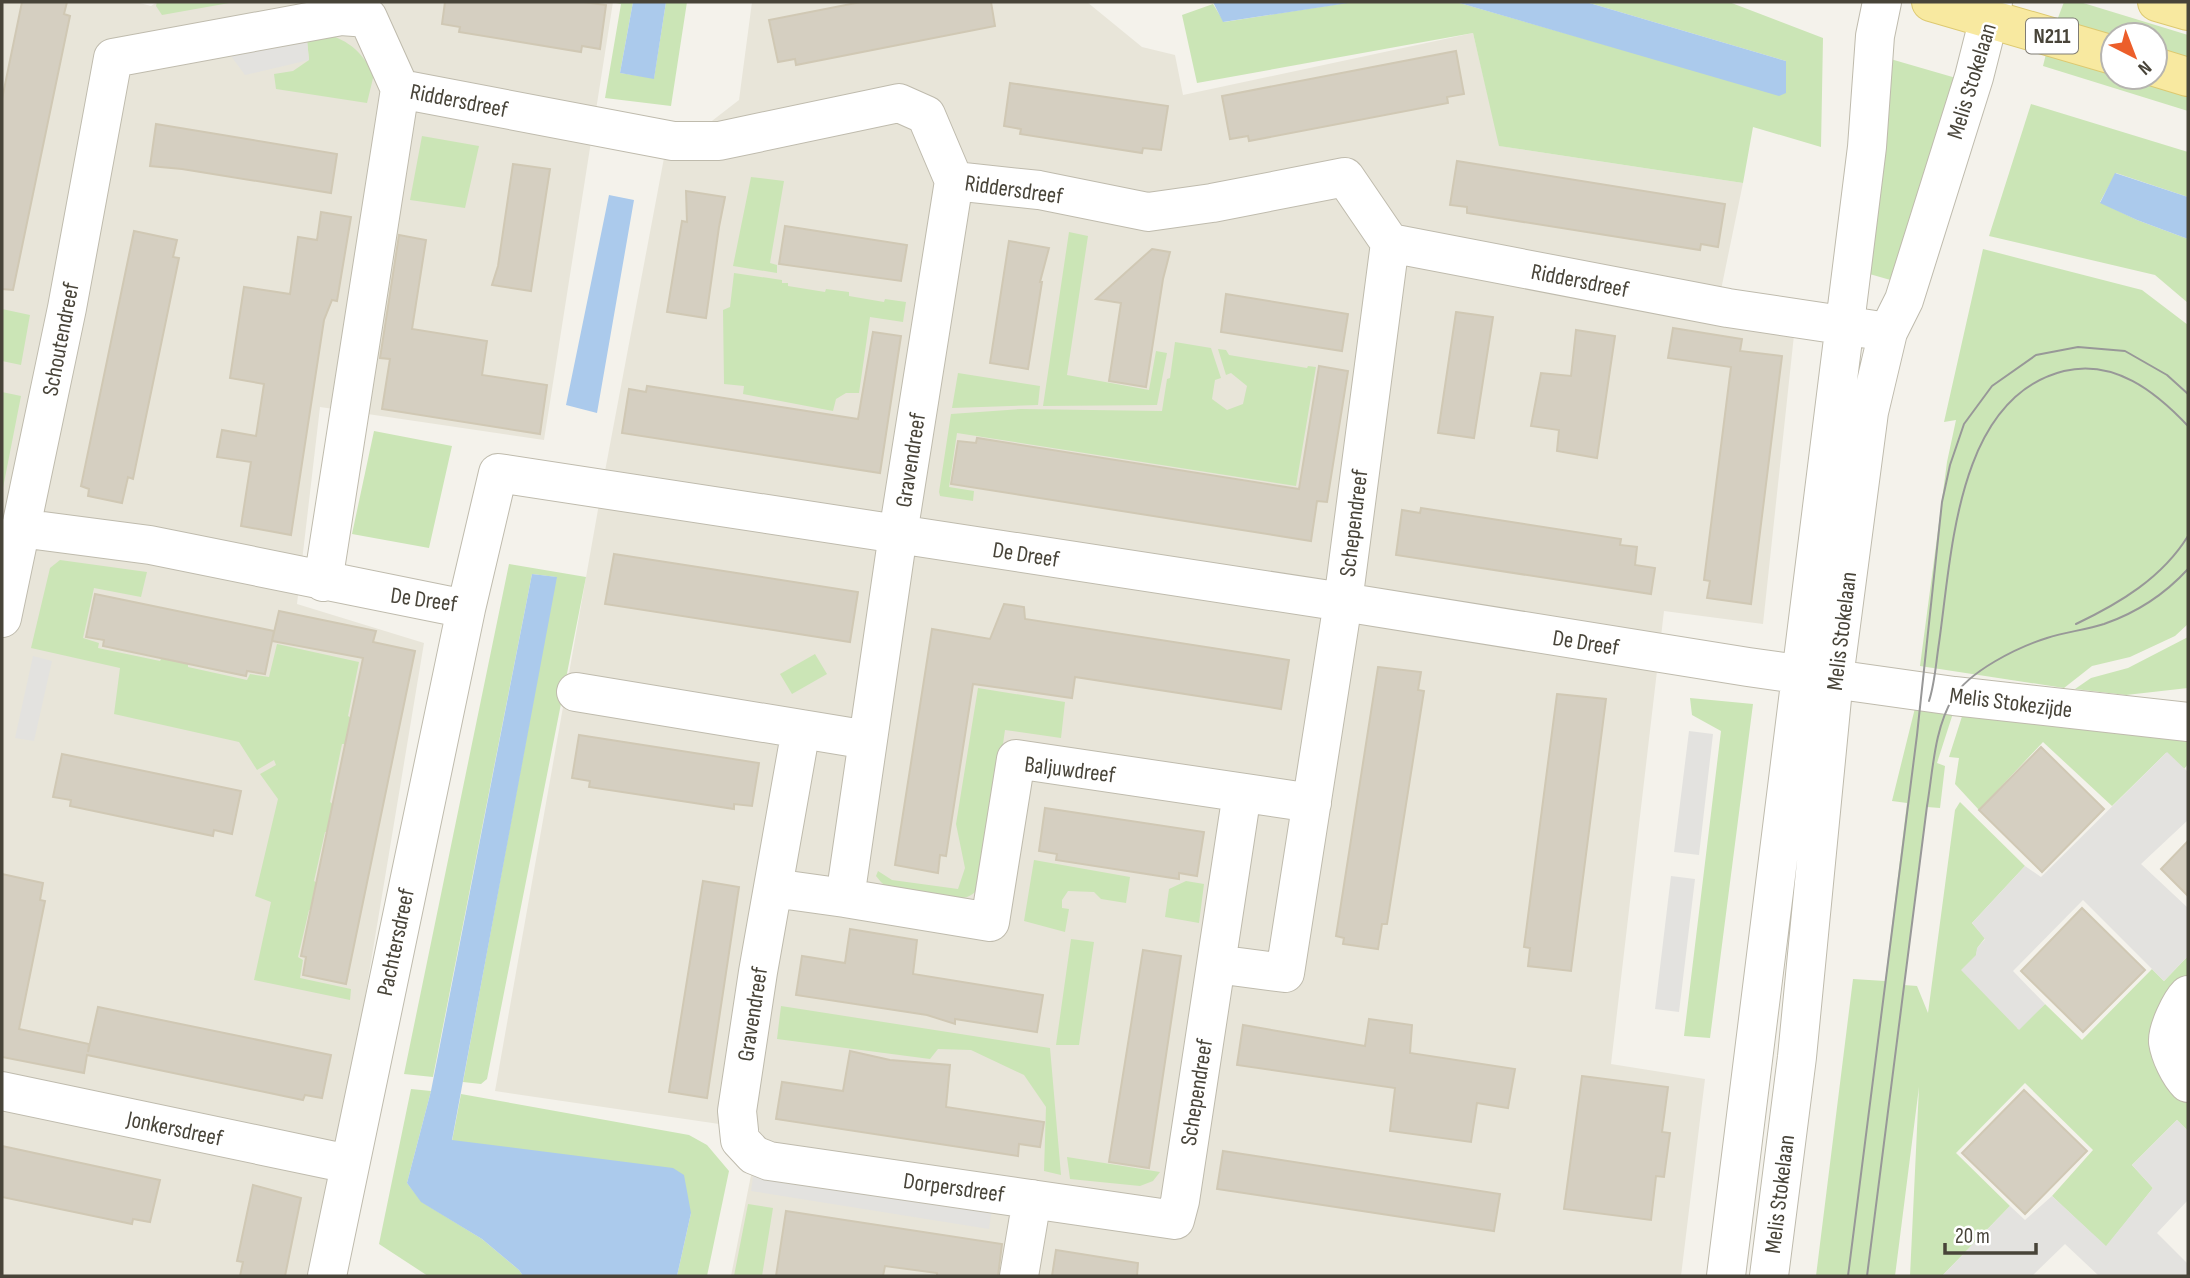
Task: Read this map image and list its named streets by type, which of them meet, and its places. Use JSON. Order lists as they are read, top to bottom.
{
  "streets": {
    "main road": ["N211"],
    "street": [
      "Melis Stokelaan",
      "Riddersdreef",
      "Schoutendreef",
      "Gravendreef",
      "Schependreef",
      "De Dreef",
      "Melis Stokezijde",
      "Baljuwdreef",
      "Pachtersdreef",
      "Jonkersdreef",
      "Dorpersdreef"
    ]
  },
  "crossings": [
    ["N211", "Melis Stokelaan"],
    ["Melis Stokelaan", "Riddersdreef"],
    ["Melis Stokelaan", "De Dreef"],
    ["Melis Stokelaan", "Melis Stokezijde"],
    ["Riddersdreef", "Schoutendreef"],
    ["Riddersdreef", "Gravendreef"],
    ["Riddersdreef", "Schependreef"],
    ["Schoutendreef", "De Dreef"],
    ["Gravendreef", "De Dreef"],
    ["Gravendreef", "Baljuwdreef"],
    ["Gravendreef", "Dorpersdreef"],
    ["Schependreef", "De Dreef"],
    ["Schependreef", "Baljuwdreef"],
    ["Schependreef", "Dorpersdreef"],
    ["De Dreef", "Melis Stokezijde"],
    ["De Dreef", "Pachtersdreef"],
    ["Pachtersdreef", "Jonkersdreef"]
  ],
  "scale_bar": "20 m",
  "north": "bottom right"
}
